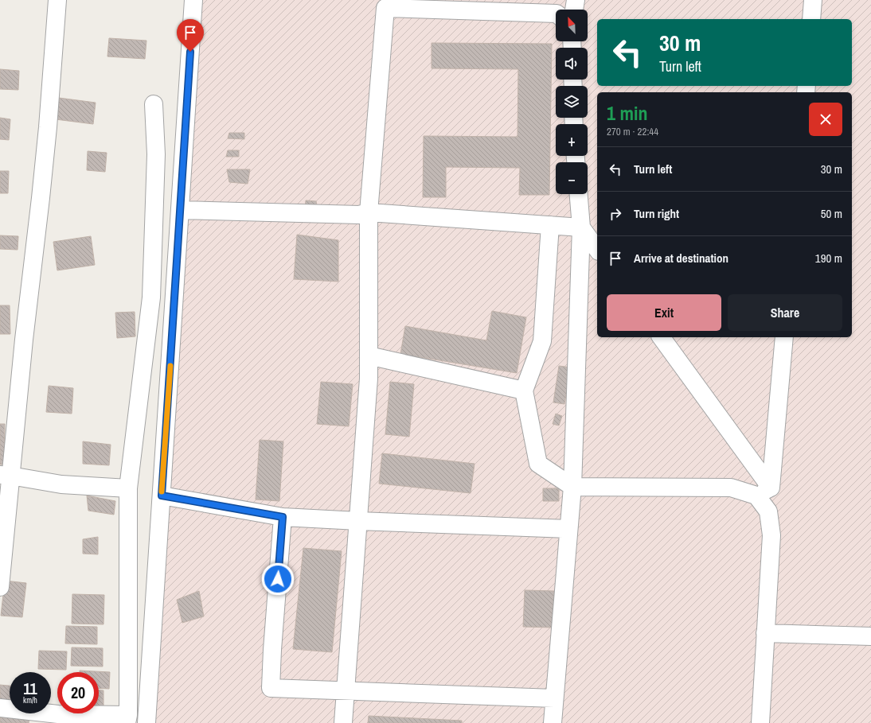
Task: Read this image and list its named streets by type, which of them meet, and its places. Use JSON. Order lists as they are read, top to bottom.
{
  "north": "top left",
  "page": {
    "map_buttons": ["+", "−"],
    "turn": ["30 m", "Turn left"],
    "heading": ["1 min", "270 m · 22:44"],
    "list": [
      {
        "name": "Turn left",
        "value": "30 m"
      },
      {
        "name": "Turn right",
        "value": "50 m"
      },
      {
        "name": "Arrive at destination",
        "value": "190 m"
      }
    ],
    "buttons": ["Exit", "Share"],
    "speed": "11 km/h",
    "limit": "20"
  }
}
